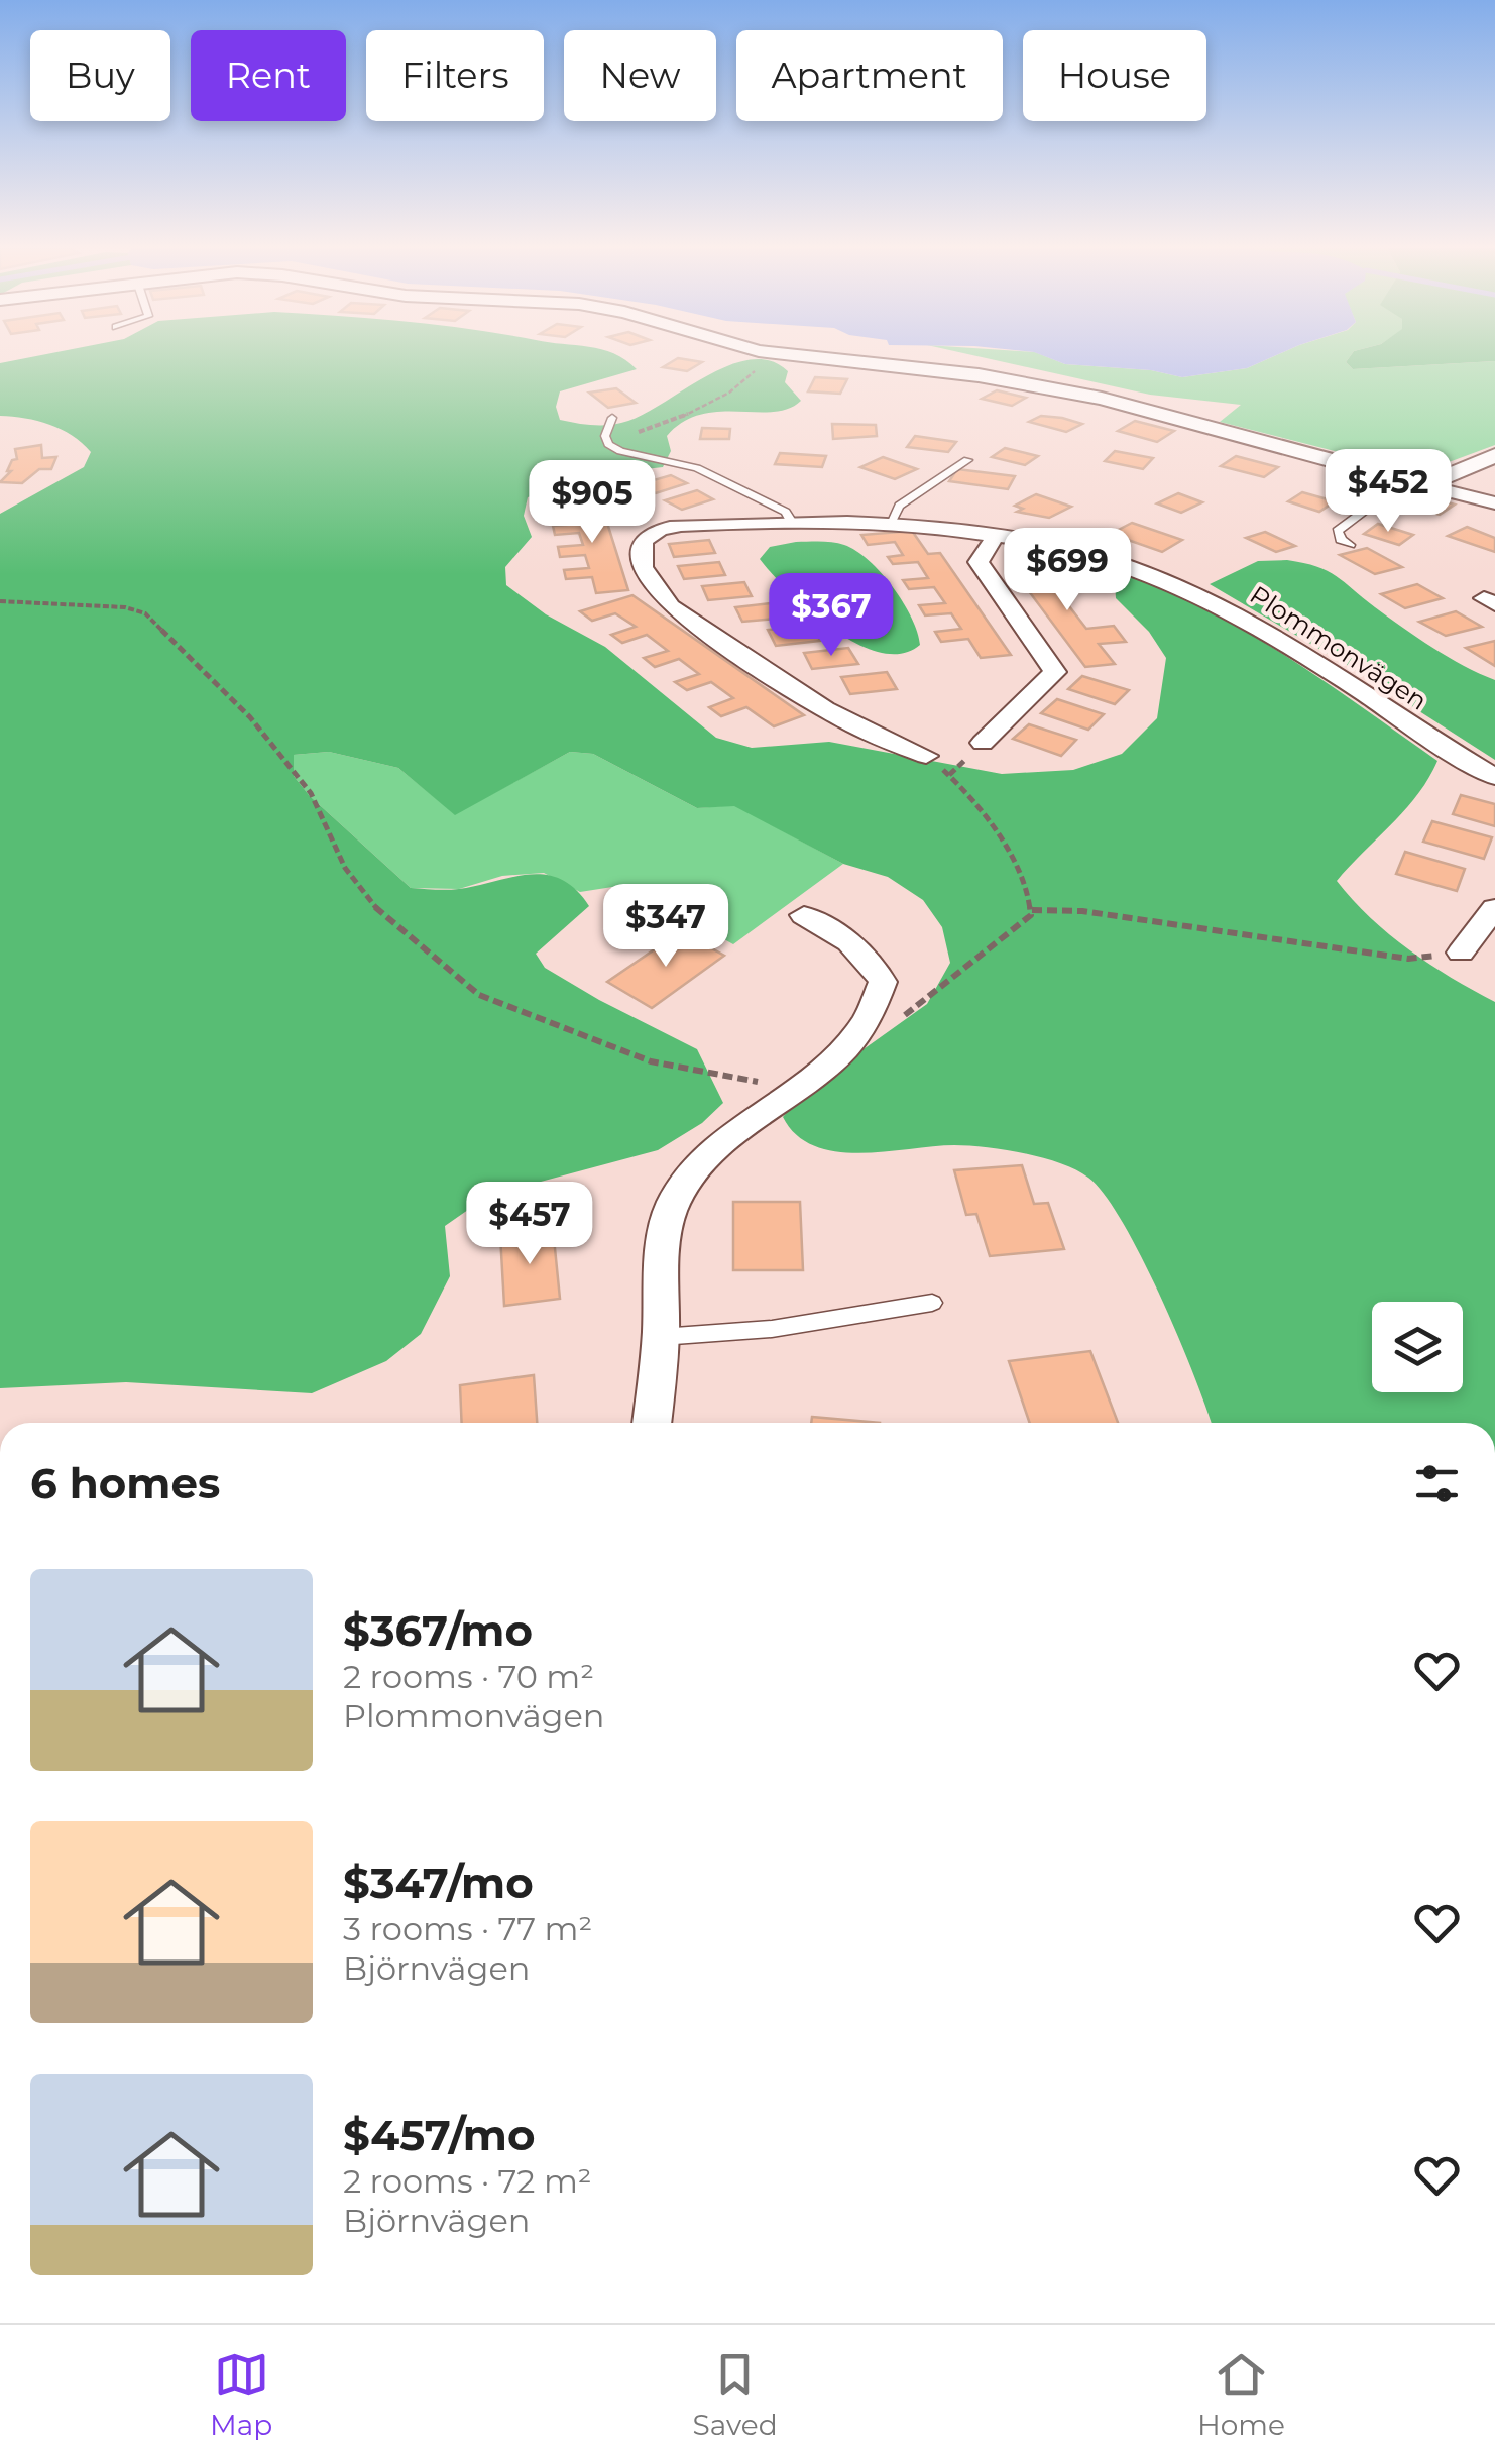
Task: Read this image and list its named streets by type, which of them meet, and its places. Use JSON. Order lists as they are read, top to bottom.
{
  "streets": {
    "street": ["Plommonvägen"]
  },
  "page": {
    "chip": [
      "Buy",
      "Rent",
      "Filters",
      "New",
      "Apartment",
      "House"
    ],
    "price": [
      "$452",
      "$905",
      "$699",
      "$367",
      "$347",
      "$457"
    ],
    "heading": "6 homes",
    "list": [
      {
        "name": "$367/mo",
        "note": "2 rooms · 70 m² · Plommonvägen"
      },
      {
        "name": "$347/mo",
        "note": "3 rooms · 77 m² · Björnvägen"
      },
      {
        "name": "$457/mo",
        "note": "2 rooms · 72 m² · Björnvägen"
      }
    ],
    "tabs": ["Map", "Saved", "Home"]
  }
}
